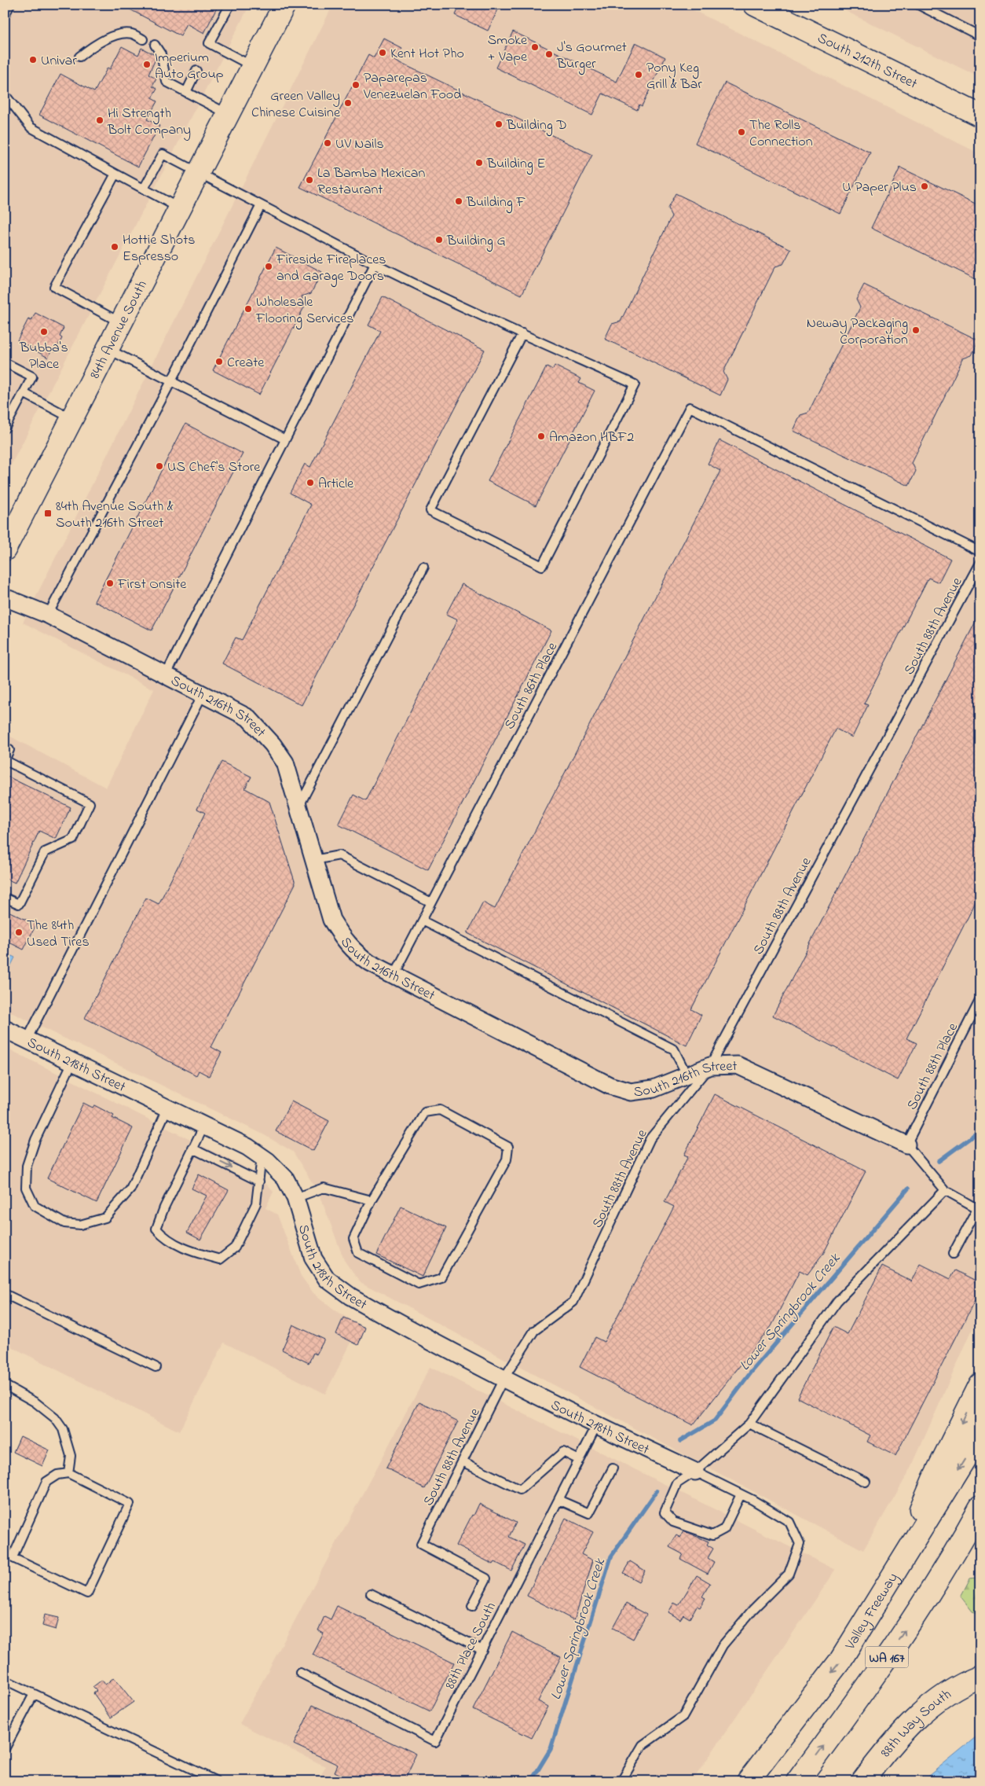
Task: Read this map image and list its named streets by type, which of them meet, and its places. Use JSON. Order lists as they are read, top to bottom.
{
  "streets": {
    "main road": [
      "South 212th Street",
      "84th Avenue South",
      "Valley Freeway",
      "WA 167",
      "88th Way South"
    ],
    "street": ["South 216th Street", "South 218th Street"],
    "lane": [
      "South 88th Avenue",
      "South 86th Place",
      "South 88th Place",
      "88th Place South"
    ]
  },
  "crossings": [
    ["South 88th Avenue", "South 216th Street"],
    ["South 88th Avenue", "South 218th Street"],
    ["South 86th Place", "South 216th Street"],
    ["South 216th Street", "South 88th Place"],
    ["South 218th Street", "88th Place South"]
  ],
  "water": ["Lower Springbrook Creek"],
  "places": {
    "other": [
      "Smoke + Vape",
      "Kent Hot Pho",
      "J's Gourmet Burger",
      "Univar",
      "Imperium Auto Group",
      "Pony Keg Grill & Bar",
      "Paparepas Venezuelan Food",
      "Green Valley Chinese Cuisine",
      "Hi Strength Bolt Company",
      "Building D",
      "The Rolls Connection",
      "UV Nails",
      "Building E",
      "La Bamba Mexican Restaurant",
      "U Paper Plus",
      "Building F",
      "Building G",
      "Hottie Shots Espresso",
      "Fireside Fireplaces and Garage Doors",
      "Wholesale Flooring Services",
      "Neway Packaging Corporation",
      "Bubba's Place",
      "Create",
      "Amazon HBF2",
      "US Chef's Store",
      "Article",
      "First Onsite",
      "The 84th Used Tires"
    ],
    "transit": ["84th Avenue South & South 216th Street"]
  }
}
